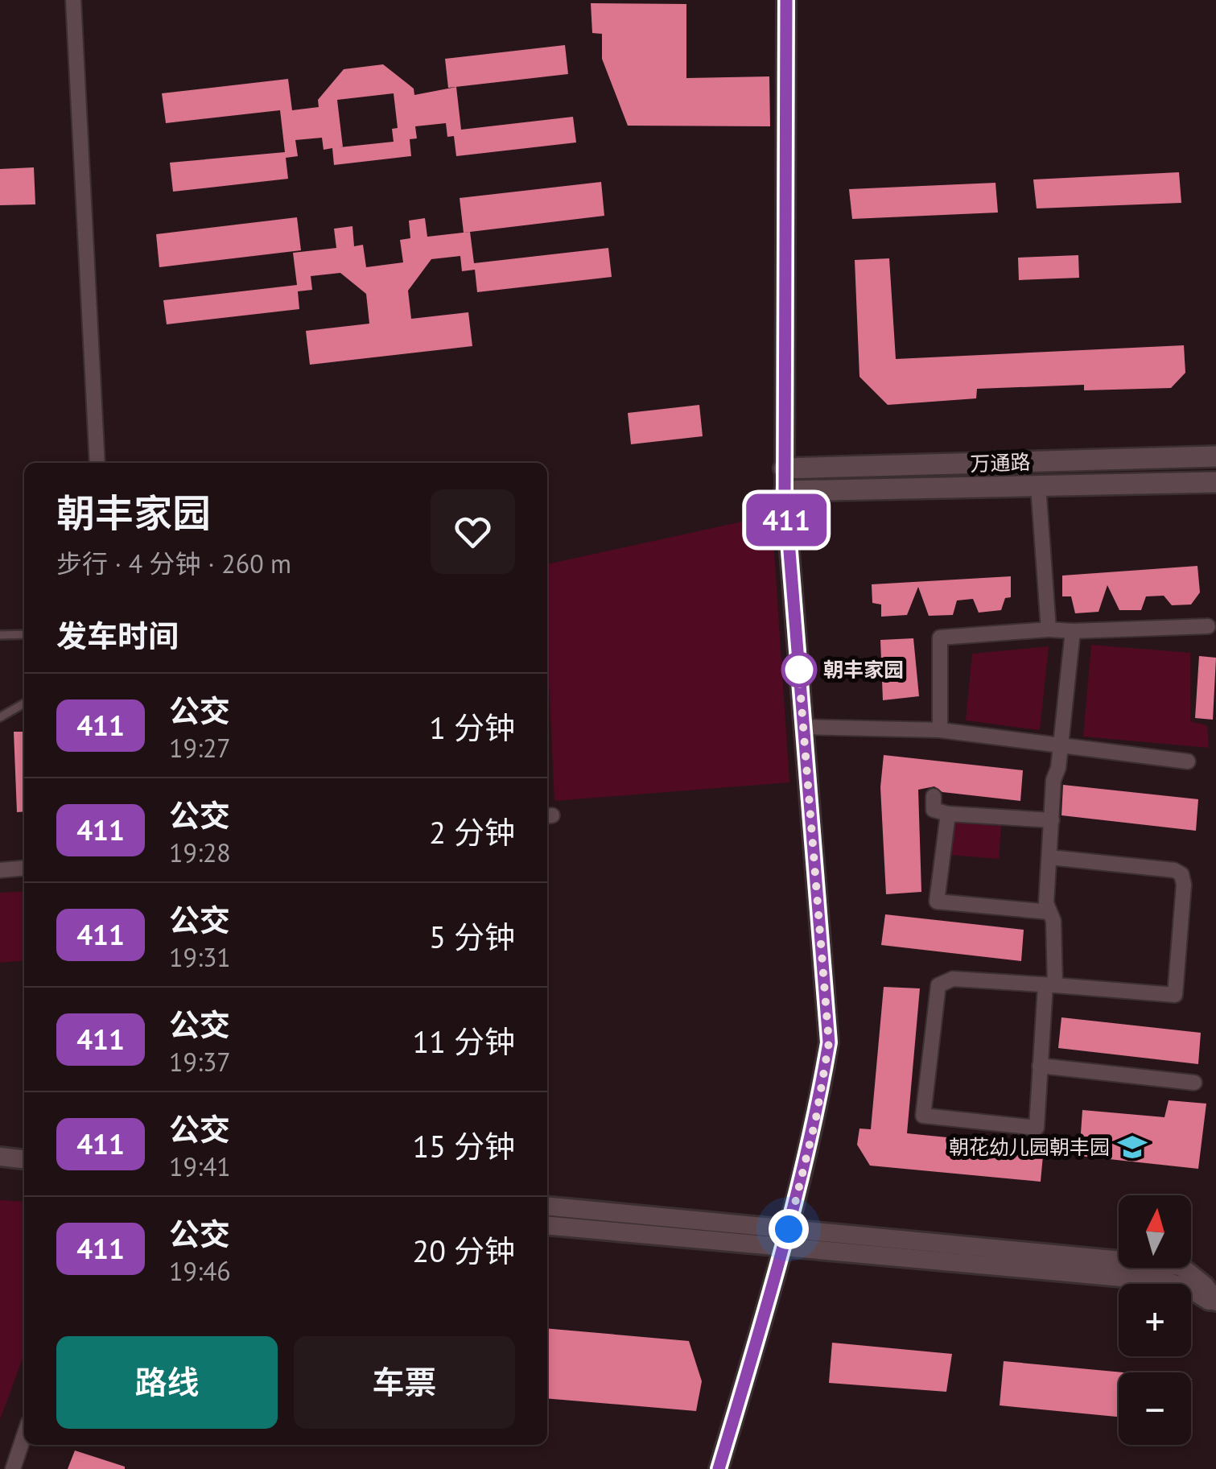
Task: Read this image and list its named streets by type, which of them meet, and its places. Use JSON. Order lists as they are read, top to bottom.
{
  "streets": {
    "main road": ["万通路"]
  },
  "places": {
    "other": ["朝丰家园"],
    "school or university": ["朝花幼儿园朝丰园"]
  },
  "lines": ["bus line 411"],
  "north": "top",
  "page": {
    "on_map": "411",
    "heading": [
      ["朝丰家园", "步行 · 4 分钟 · 260 m"],
      "发车时间"
    ],
    "list": [
      {
        "mark": "411",
        "name": "公交",
        "note": "19:27",
        "value": "1 分钟"
      },
      {
        "mark": "411",
        "name": "公交",
        "note": "19:28",
        "value": "2 分钟"
      },
      {
        "mark": "411",
        "name": "公交",
        "note": "19:31",
        "value": "5 分钟"
      },
      {
        "mark": "411",
        "name": "公交",
        "note": "19:37",
        "value": "11 分钟"
      },
      {
        "mark": "411",
        "name": "公交",
        "note": "19:41",
        "value": "15 分钟"
      },
      {
        "mark": "411",
        "name": "公交",
        "note": "19:46",
        "value": "20 分钟"
      }
    ],
    "map_buttons": ["+", "−"],
    "buttons": ["路线", "车票"]
  }
}
